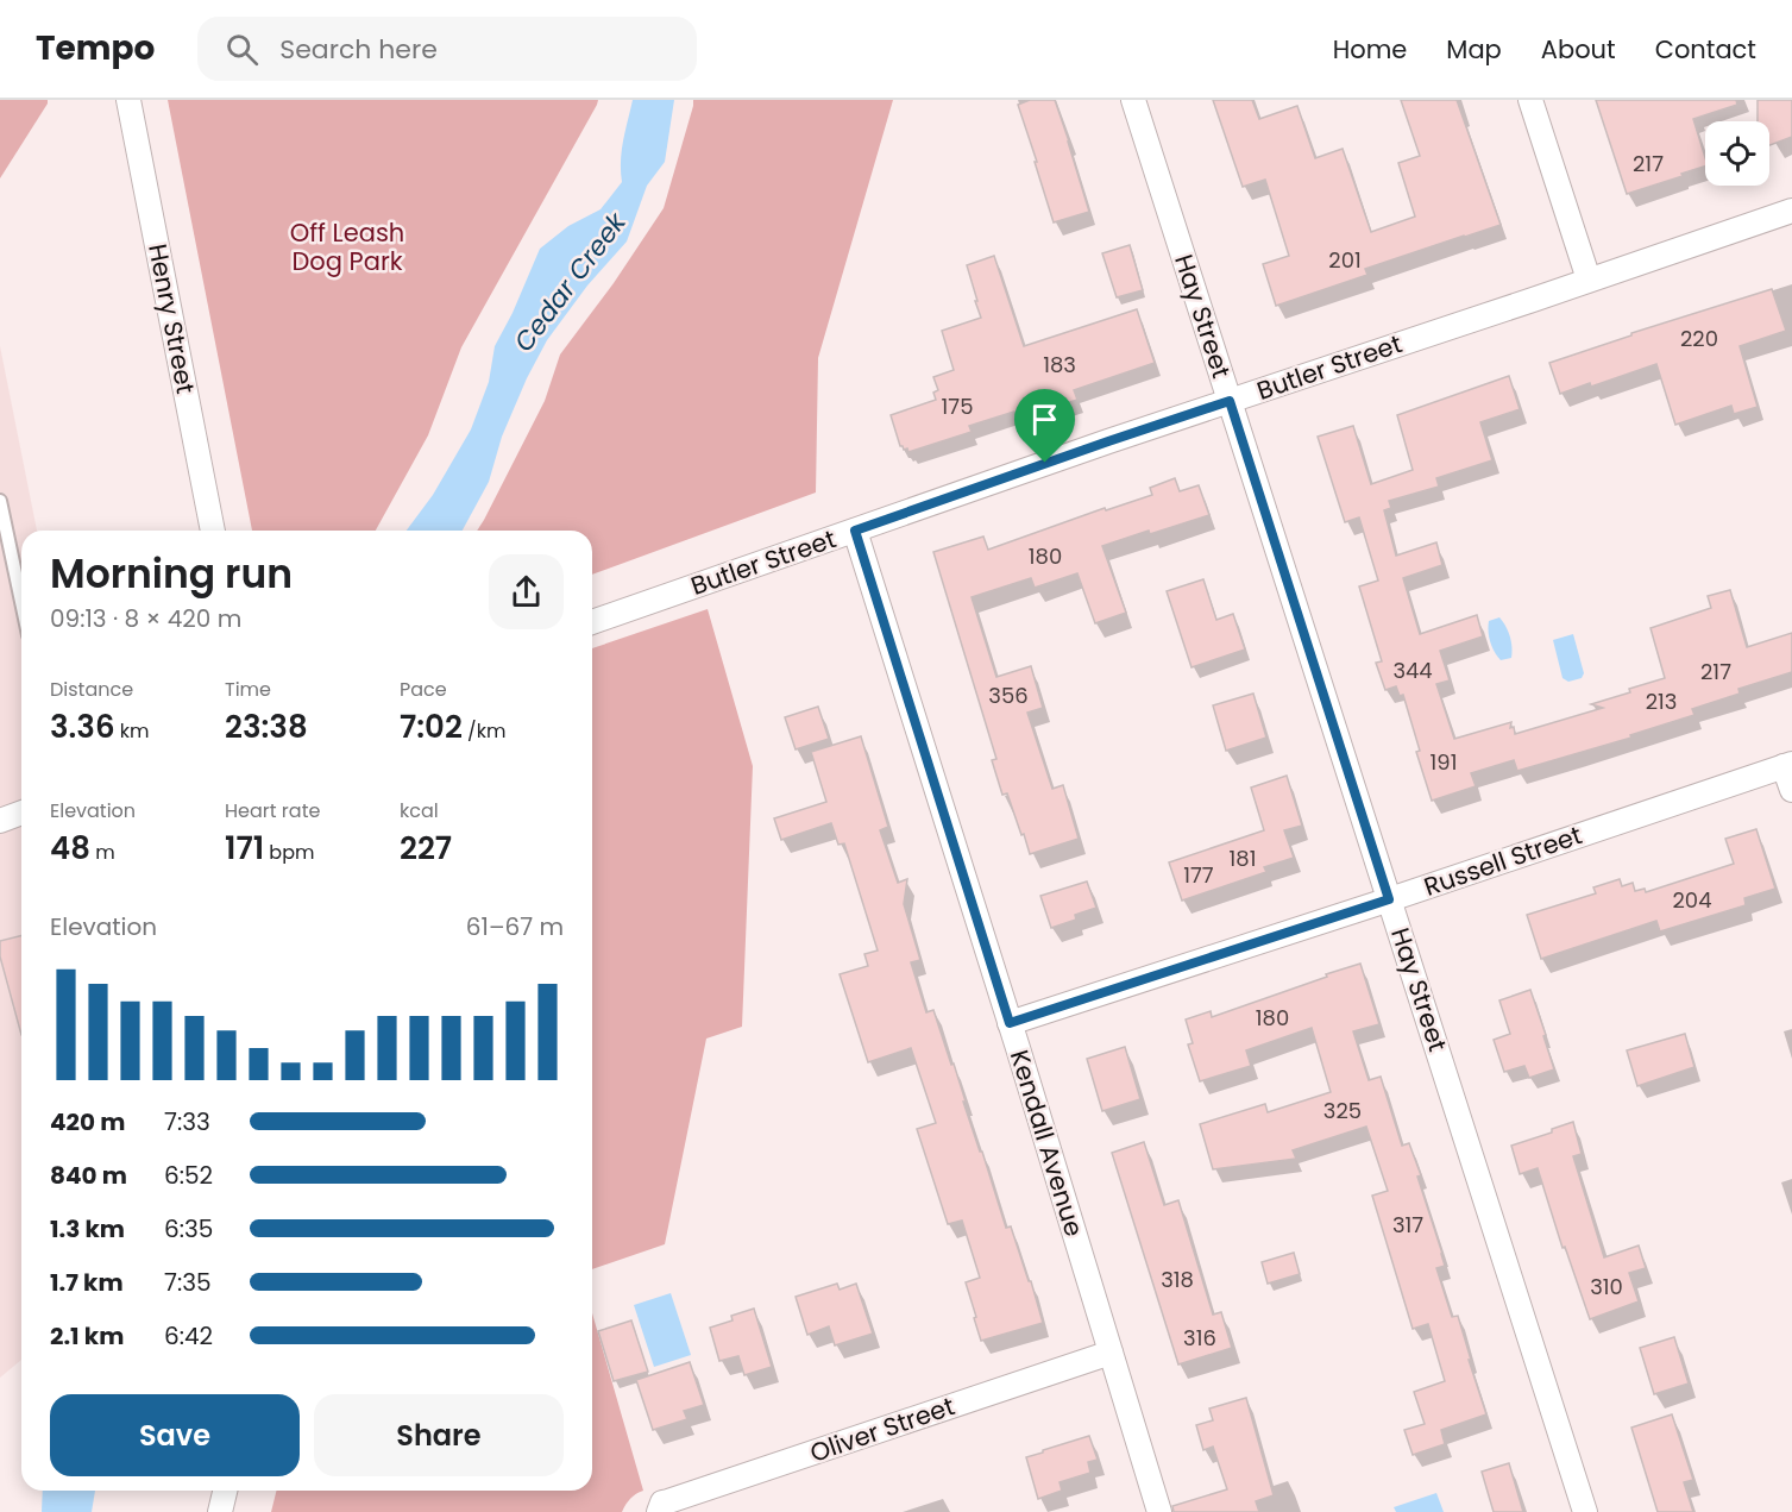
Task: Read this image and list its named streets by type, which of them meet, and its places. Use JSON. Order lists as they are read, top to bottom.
{
  "streets": {
    "street": [
      "Hay Street",
      "Henry Street",
      "Butler Street",
      "Russell Street",
      "Kendall Avenue",
      "Oliver Street"
    ]
  },
  "crossings": [
    ["Hay Street", "Butler Street"],
    ["Hay Street", "Russell Street"],
    ["Butler Street", "Kendall Avenue"],
    ["Russell Street", "Kendall Avenue"],
    ["Kendall Avenue", "Oliver Street"]
  ],
  "water": ["Cedar Creek"],
  "parks": ["Off Leash Dog Park"],
  "house_numbers": [
    "217",
    "201",
    "220",
    "183",
    "175",
    "180",
    "344",
    "217",
    "356",
    "213",
    "191",
    "181",
    "177",
    "204",
    "180",
    "325",
    "317",
    "318",
    "310",
    "316"
  ],
  "page": {
    "header": "Tempo",
    "search": "Search here",
    "nav": [
      "Home",
      "Map",
      "About",
      "Contact"
    ],
    "heading": ["Morning run", "09:13 · 8 × 420 m"],
    "stats": [
      ["Distance", "3.36 km"],
      ["Time", "23:38"],
      ["Pace", "7:02 /km"],
      ["Elevation", "48 m"],
      ["Heart rate", "171 bpm"],
      ["kcal", "227"]
    ],
    "chart": ["Elevation", "61–67 m"],
    "list": [
      {
        "name": "420 m",
        "note": "7:33"
      },
      {
        "name": "840 m",
        "note": "6:52"
      },
      {
        "name": "1.3 km",
        "note": "6:35"
      },
      {
        "name": "1.7 km",
        "note": "7:35"
      },
      {
        "name": "2.1 km",
        "note": "6:42"
      }
    ],
    "buttons": ["Save", "Share"]
  }
}
